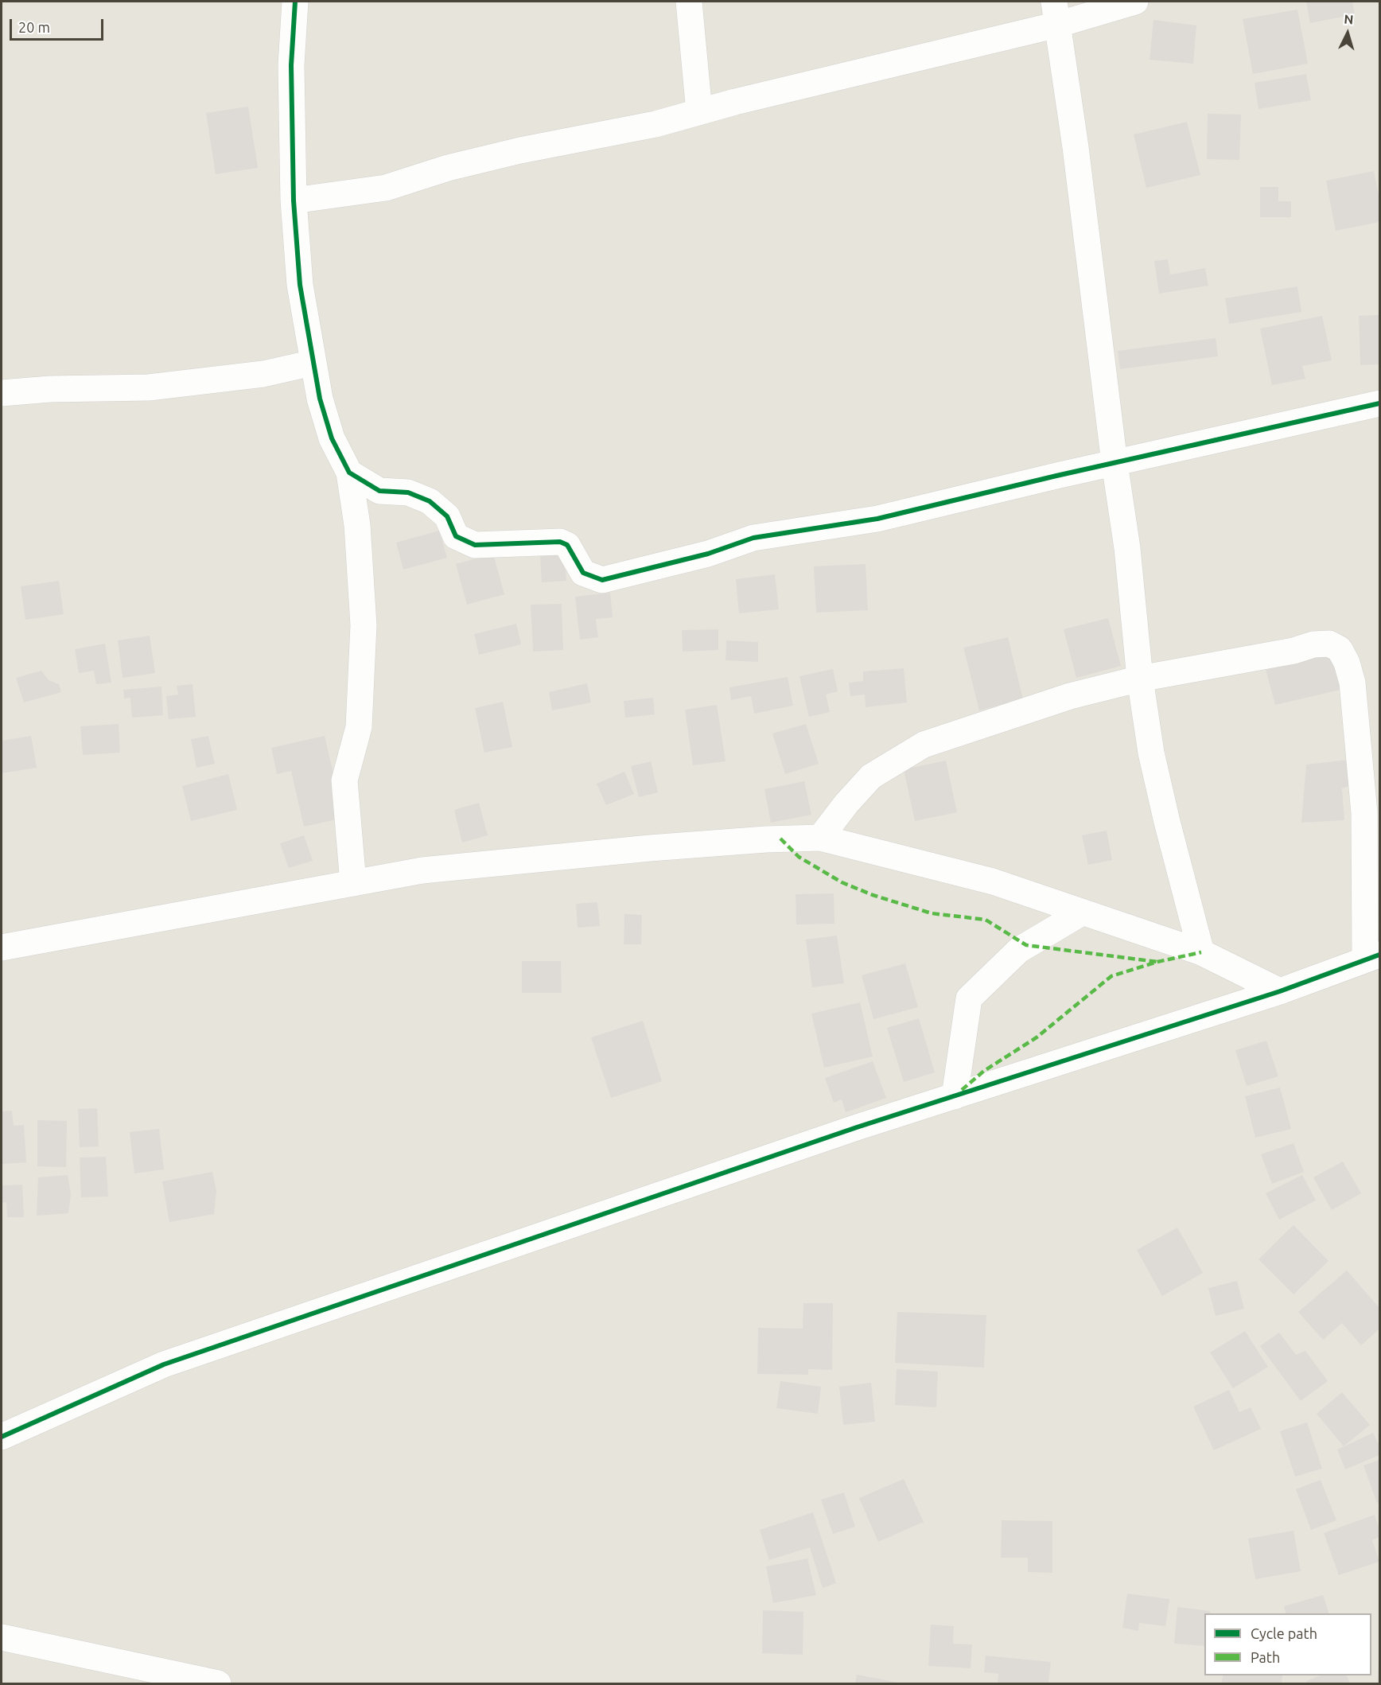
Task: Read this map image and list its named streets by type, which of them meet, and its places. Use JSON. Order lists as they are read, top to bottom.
{
  "legend": ["Cycle path", "Path"],
  "scale_bar": "20 m",
  "north": "top"
}
